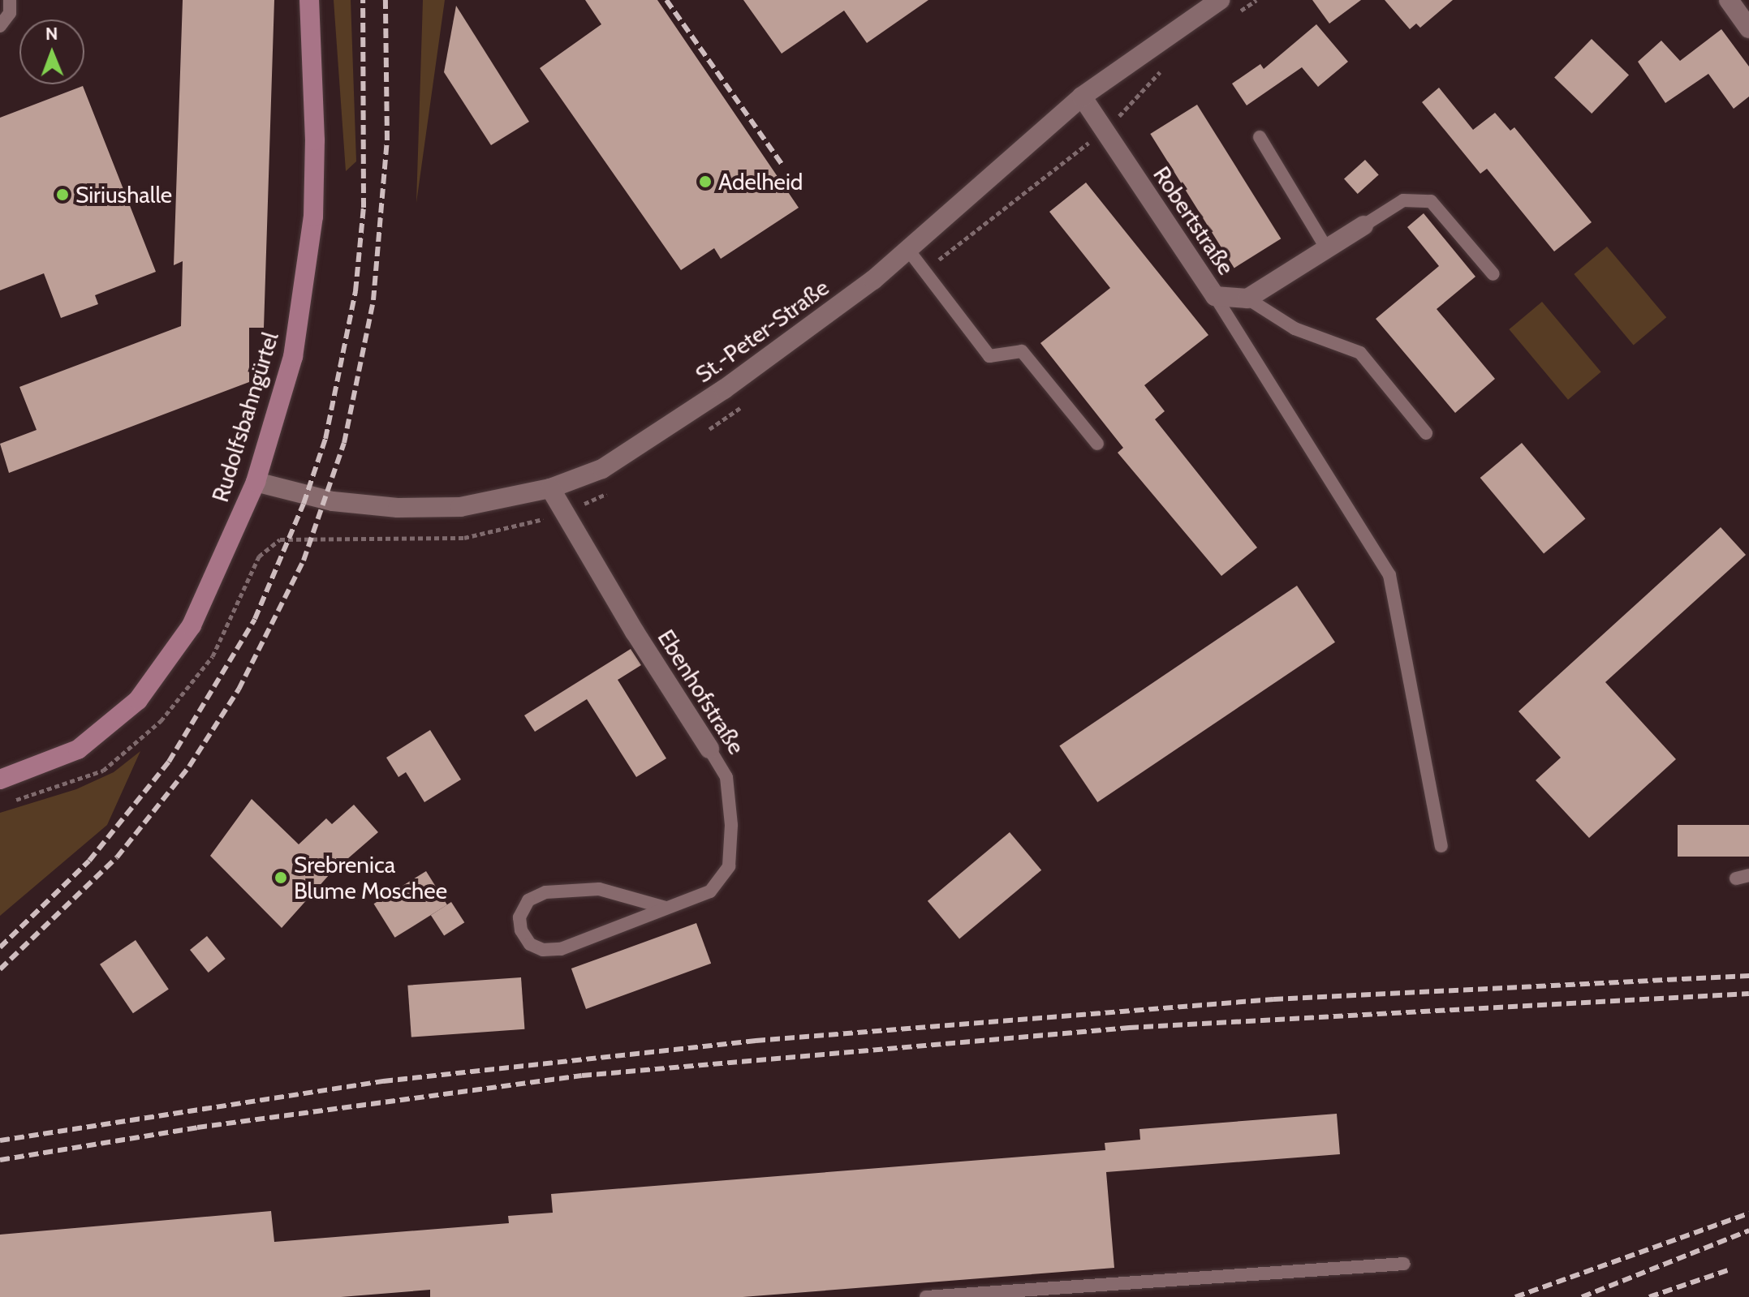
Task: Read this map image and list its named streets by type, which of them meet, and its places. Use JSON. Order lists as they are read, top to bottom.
{
  "streets": {
    "street": [
      "Robertstraße",
      "St.-Peter-Straße",
      "Rudolfsbahngürtel",
      "Ebenhofstraße"
    ]
  },
  "crossings": [
    ["Robertstraße", "St.-Peter-Straße"],
    ["St.-Peter-Straße", "Rudolfsbahngürtel"],
    ["St.-Peter-Straße", "Ebenhofstraße"]
  ],
  "places": ["Adelheid", "Siriushalle", "Srebrenica Blume Moschee"],
  "north": "top"
}
